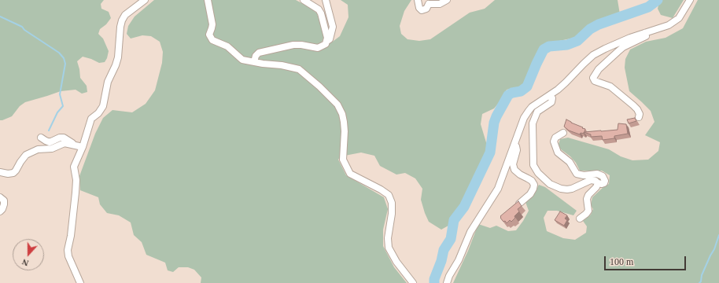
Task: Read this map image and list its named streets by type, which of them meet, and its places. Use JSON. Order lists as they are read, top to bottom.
{
  "scale_bar": "100 m",
  "north": "bottom"
}
